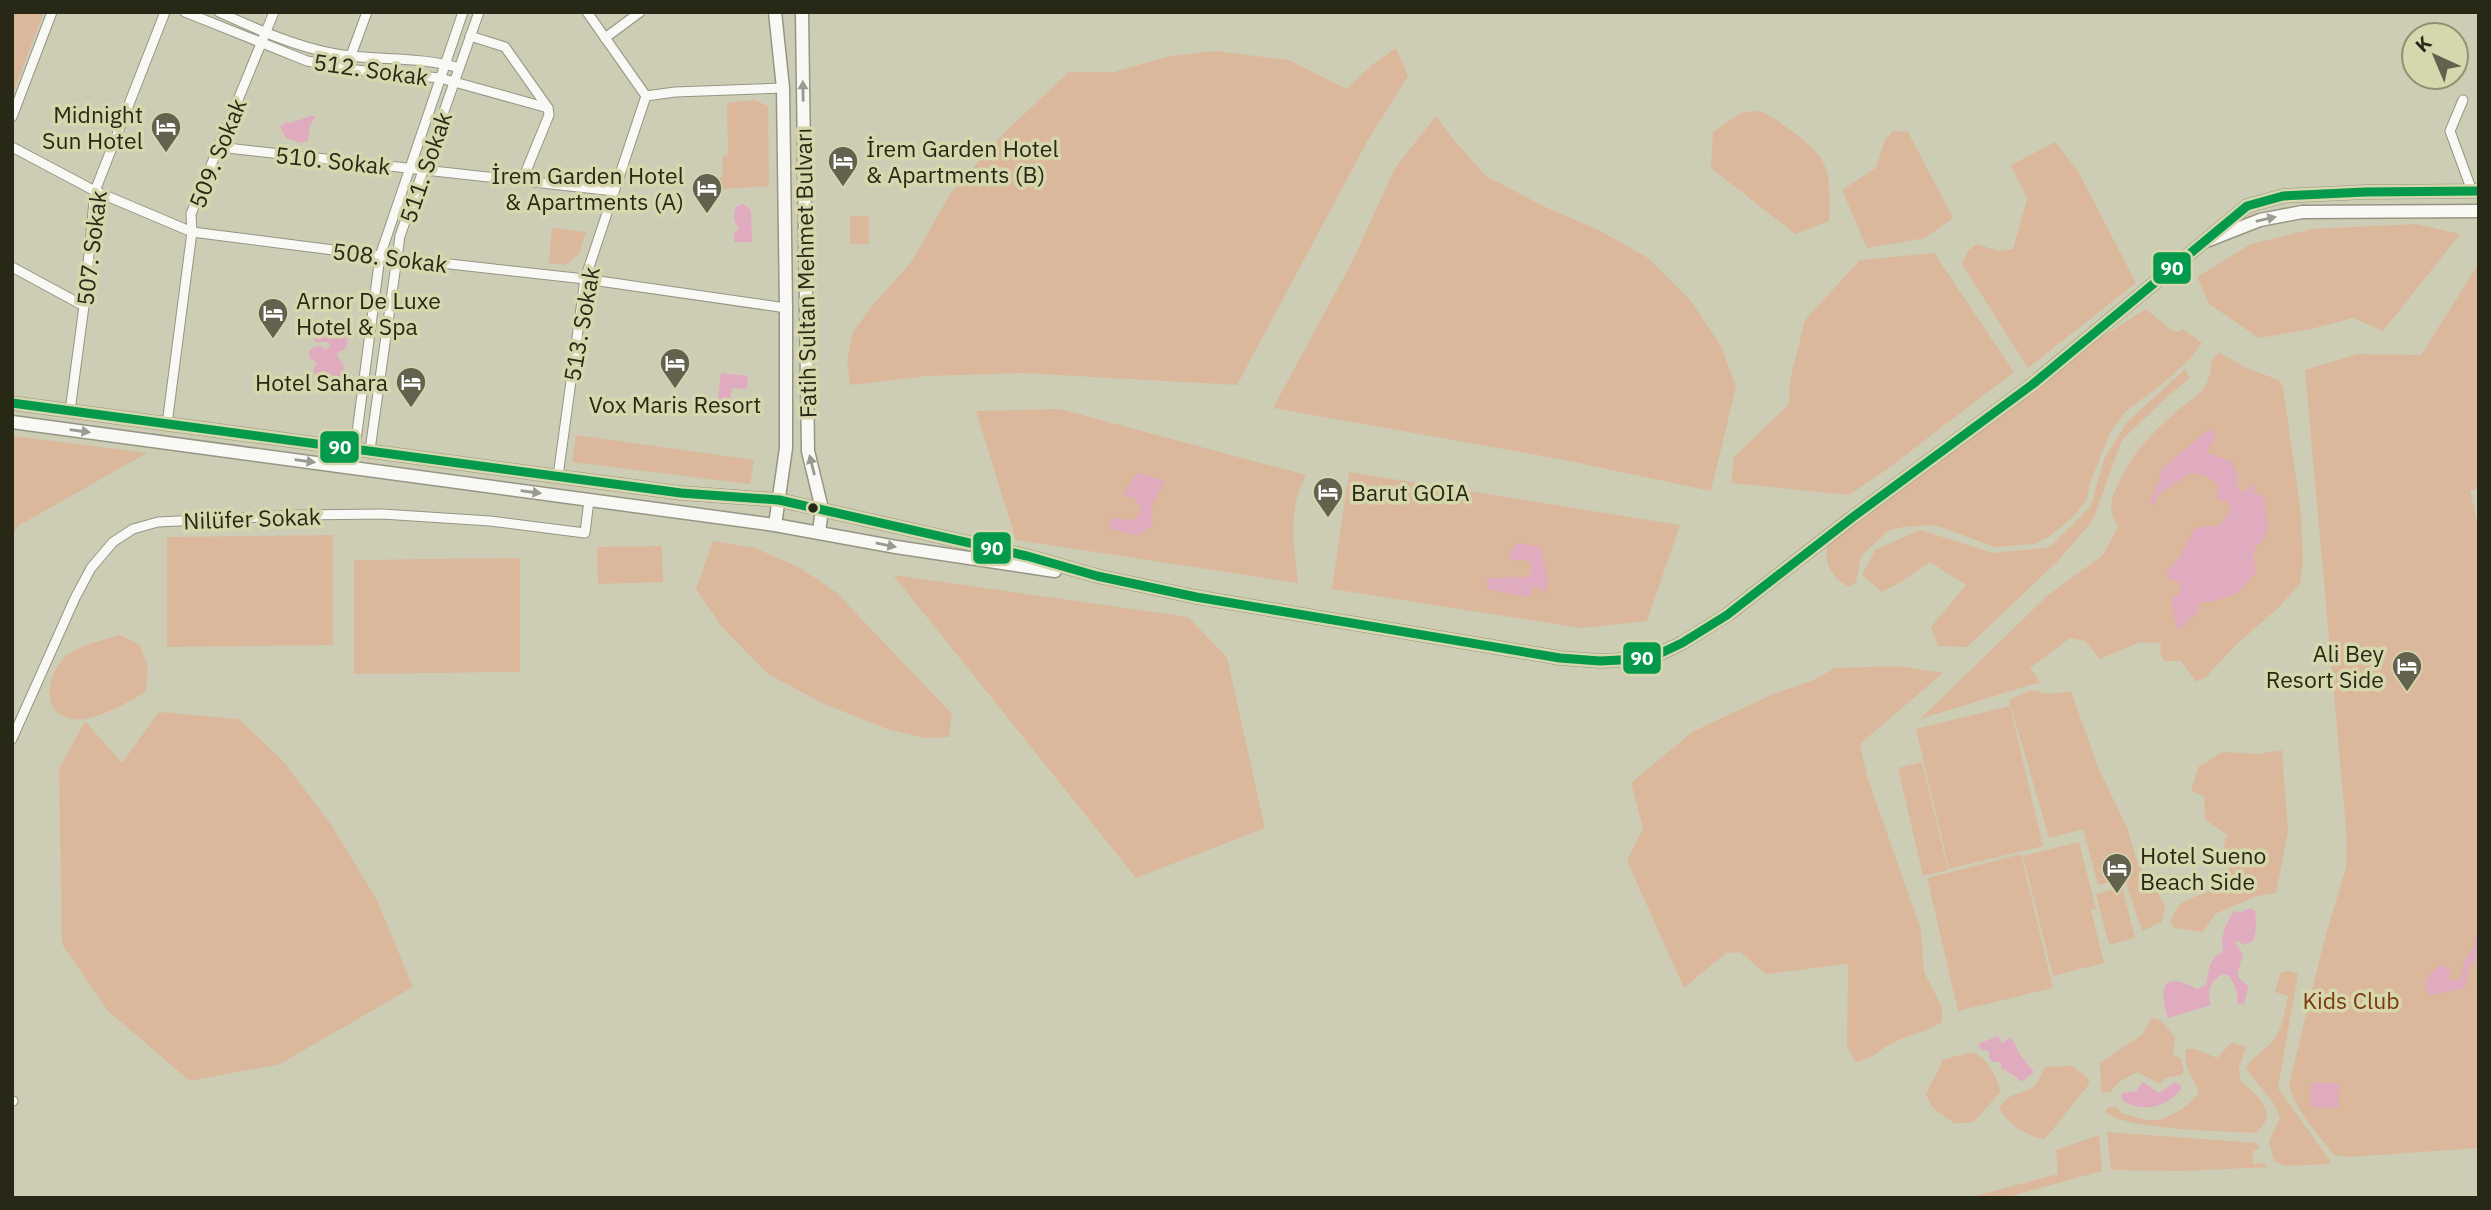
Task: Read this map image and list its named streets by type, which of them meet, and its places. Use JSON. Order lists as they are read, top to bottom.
{
  "streets": {
    "main road": ["Fatih Sultan Mehmet Bulvarı"],
    "street": [
      "512. Sokak",
      "509. Sokak",
      "510. Sokak",
      "511. Sokak",
      "507. Sokak",
      "508. Sokak",
      "513. Sokak",
      "Nilüfer Sokak"
    ]
  },
  "crossings": [
    ["512. Sokak", "509. Sokak"],
    ["512. Sokak", "511. Sokak"],
    ["509. Sokak", "510. Sokak"],
    ["509. Sokak", "508. Sokak"],
    ["510. Sokak", "511. Sokak"],
    ["510. Sokak", "513. Sokak"],
    ["511. Sokak", "508. Sokak"],
    ["507. Sokak", "508. Sokak"],
    ["508. Sokak", "Fatih Sultan Mehmet Bulvarı"],
    ["508. Sokak", "513. Sokak"]
  ],
  "parks": ["Kids Club"],
  "places": {
    "hotel": [
      "Midnight Sun Hotel",
      "İrem Garden Hotel & Apartments (B)",
      "İrem Garden Hotel & Apartments (A)",
      "Arnor De Luxe Hotel & Spa",
      "Vox Maris Resort",
      "Hotel Sahara",
      "Barut GOIA",
      "Ali Bey Resort Side",
      "Hotel Sueno Beach Side"
    ]
  },
  "lines": ["transit line 90"],
  "north": "top left"
}
